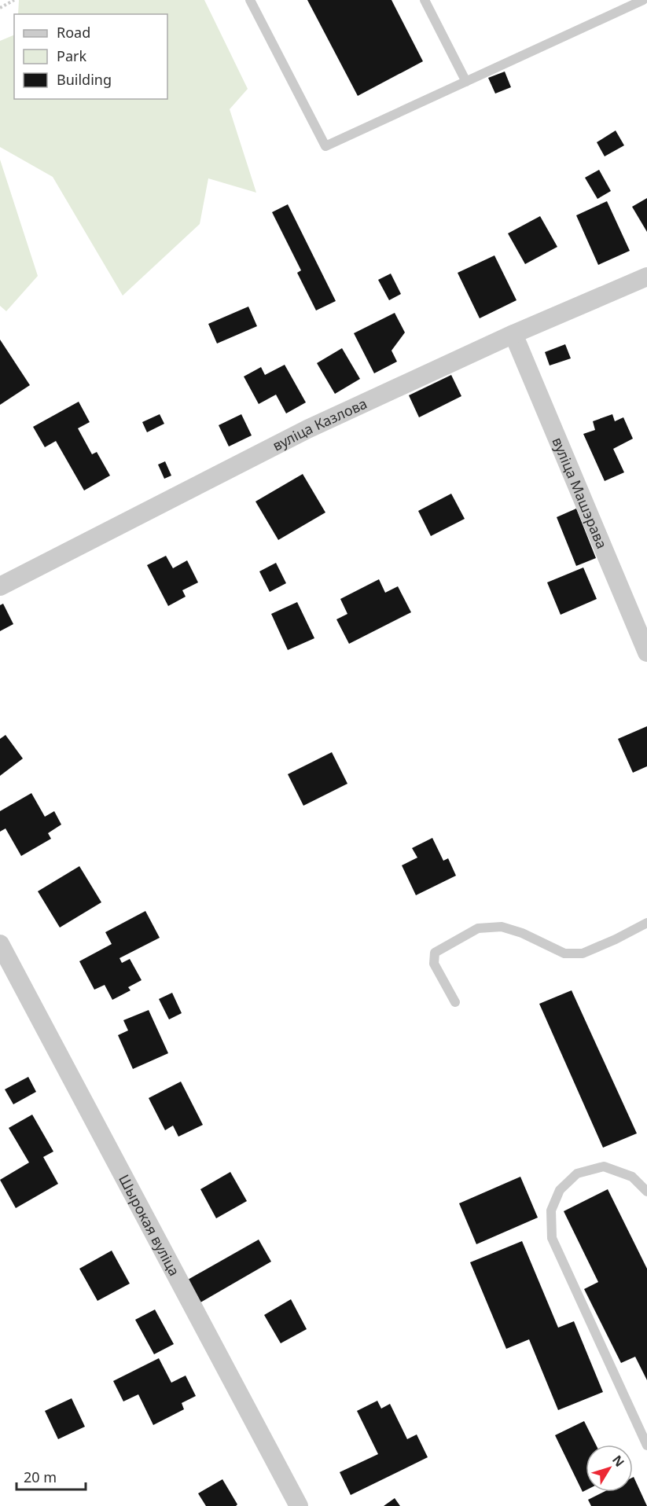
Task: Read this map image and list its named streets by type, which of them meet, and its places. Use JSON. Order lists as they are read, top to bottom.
{
  "streets": {
    "street": ["вуліца Казлова", "вуліца Машэрава", "Шырокая вуліца"]
  },
  "crossings": [
    ["вуліца Казлова", "вуліца Машэрава"]
  ],
  "legend": ["Road", "Park", "Building"],
  "scale_bar": "20 m",
  "north": "top right"
}
